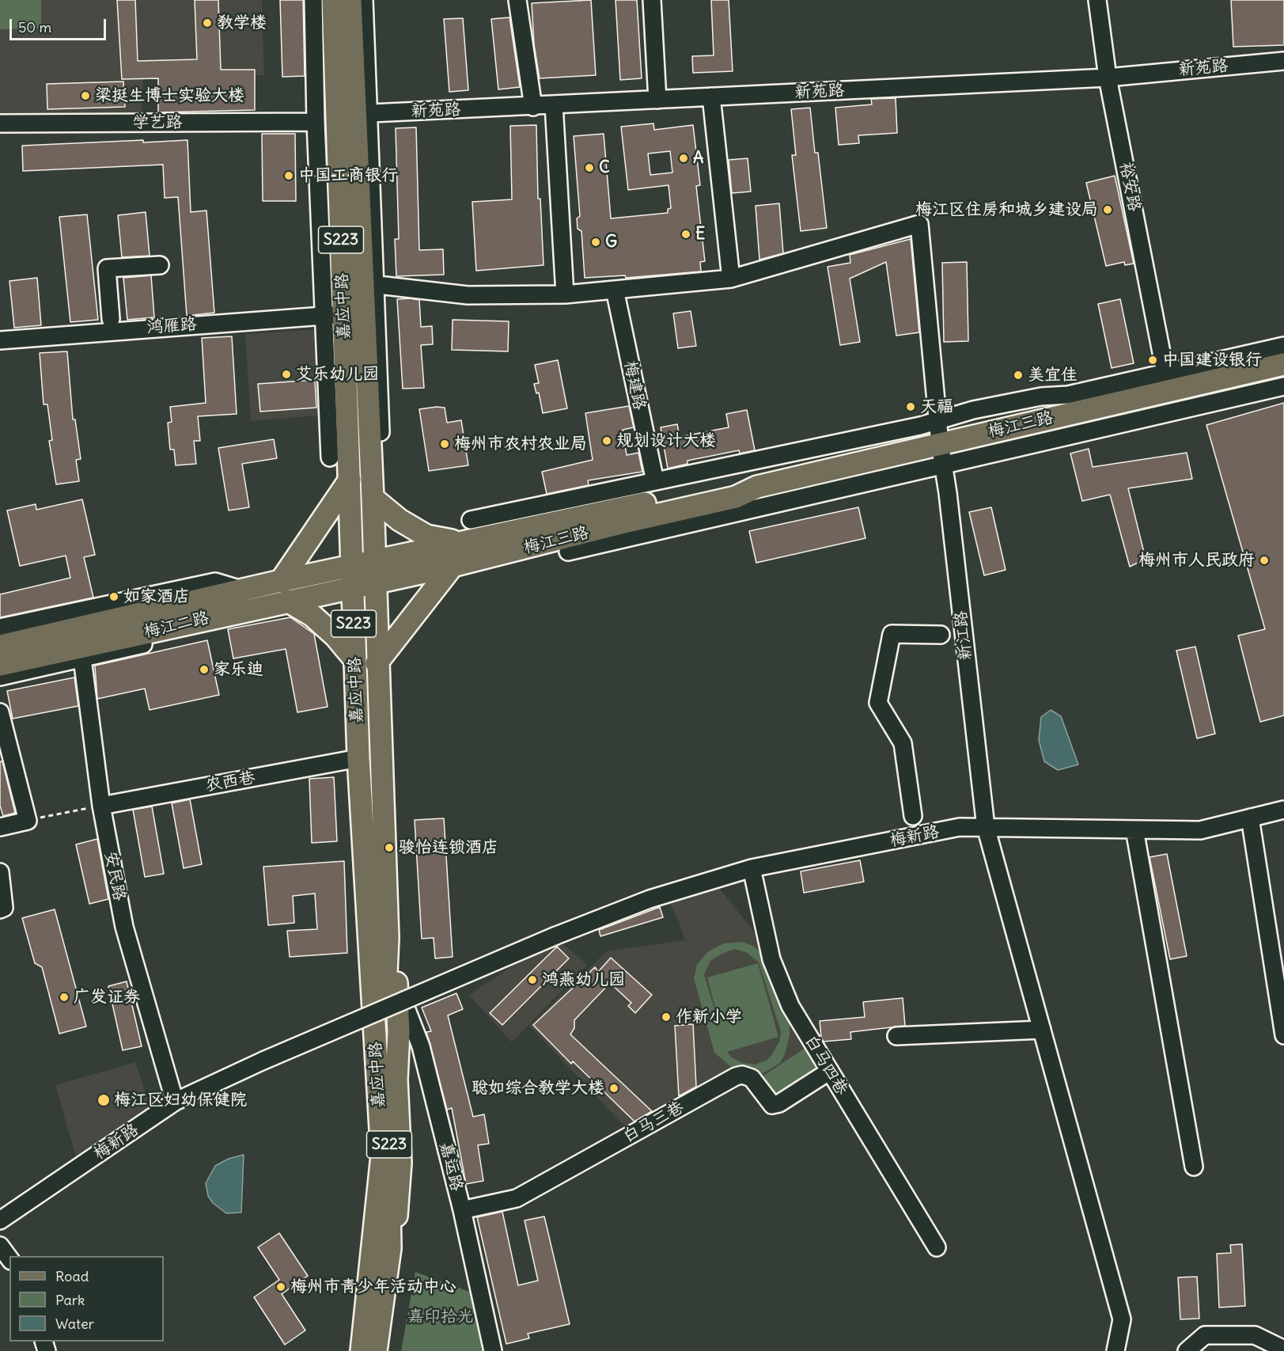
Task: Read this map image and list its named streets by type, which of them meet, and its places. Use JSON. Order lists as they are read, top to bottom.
{
  "streets": {
    "main road": [
      "S223",
      "嘉应中路",
      "梅江三路",
      "梅江二路"
    ],
    "street": [
      "新苑路",
      "学艺路",
      "裕安路",
      "鸿雁路",
      "梅建路",
      "新江路",
      "农西巷",
      "梅新路",
      "安民路",
      "白马四巷",
      "白马三巷",
      "嘉运路"
    ]
  },
  "crossings": [
    ["新苑路", "裕安路"],
    ["新苑路", "嘉应中路"],
    ["嘉应中路", "鸿雁路"],
    ["嘉应中路", "梅江三路"],
    ["嘉应中路", "梅江二路"],
    ["嘉应中路", "农西巷"],
    ["梅江三路", "梅江二路"],
    ["梅江三路", "新江路"],
    ["梅江二路", "安民路"],
    ["新江路", "梅新路"],
    ["农西巷", "安民路"],
    ["梅新路", "安民路"],
    ["梅新路", "白马四巷"],
    ["白马四巷", "白马三巷"],
    ["白马三巷", "嘉运路"]
  ],
  "parks": ["嘉印拾光"],
  "places": [
    "教学楼",
    "梁挺生博士实验大楼",
    "A",
    "C",
    "中国工商银行",
    "梅江区住房和城乡建设局",
    "E",
    "G",
    "中国建设银行",
    "艾乐幼儿园",
    "美宜佳",
    "天福",
    "规划设计大楼",
    "梅州市农村农业局",
    "梅州市人民政府",
    "如家酒店",
    "家乐迪",
    "骏怡连锁酒店",
    "鸿燕幼儿园",
    "广发证券",
    "作新小学",
    "聪如综合教学大楼",
    "梅江区妇幼保健院",
    "梅州市青少年活动中心"
  ],
  "legend": ["Road", "Park", "Water"],
  "scale_bar": "50 m"
}
